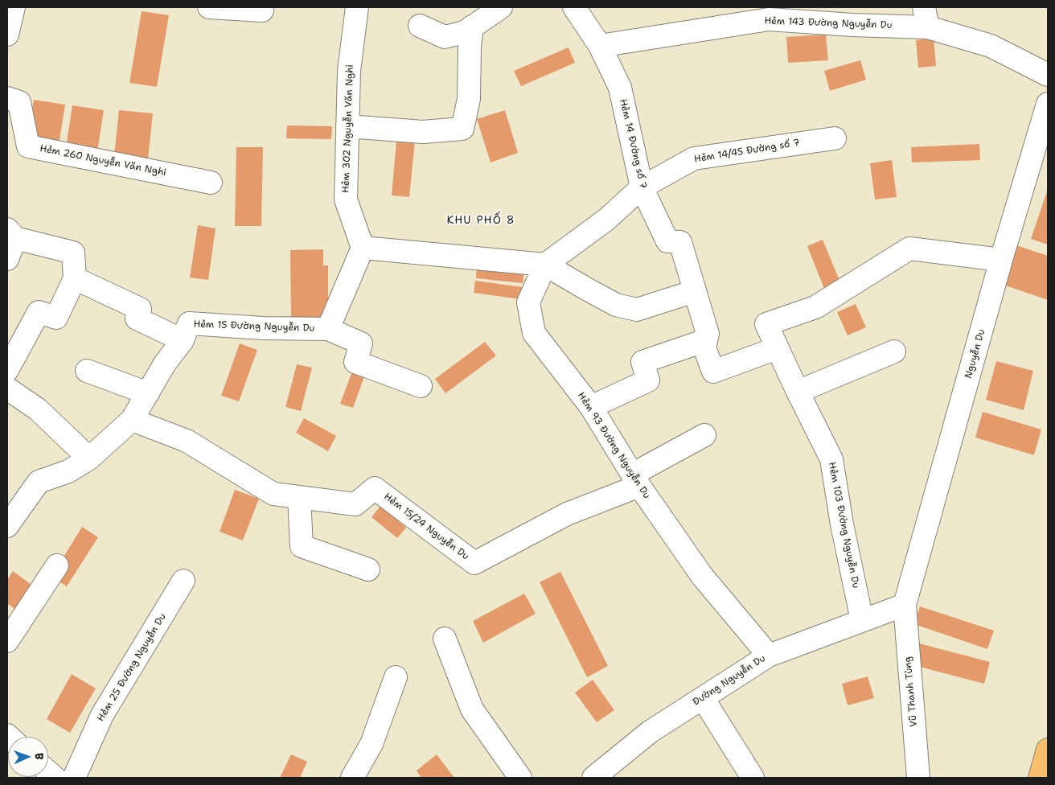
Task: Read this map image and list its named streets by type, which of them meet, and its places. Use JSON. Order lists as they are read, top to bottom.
{
  "streets": {
    "street": [
      "Hẻm 143 Đường Nguyễn Du",
      "Hẻm 302 Nguyễn Văn Nghi",
      "Hẻm 14 Đường số 7",
      "Hẻm 14/45 Đường số 7",
      "Hẻm 260 Nguyễn Văn Nghi",
      "Hẻm 15 Đường Nguyễn Du",
      "Nguyễn Du",
      "Hẻm 93 Đường Nguyễn Du",
      "Hẻm 103 Đường Nguyễn Du",
      "Hẻm 15/24 Nguyễn Du",
      "Hẻm 25 Đường Nguyễn Du",
      "Đường Nguyễn Du",
      "Vũ Thanh Tùng"
    ]
  },
  "crossings": [
    ["Hẻm 143 Đường Nguyễn Du", "Hẻm 14 Đường số 7"],
    ["Hẻm 302 Nguyễn Văn Nghi", "Hẻm 15 Đường Nguyễn Du"],
    ["Hẻm 14 Đường số 7", "Hẻm 14/45 Đường số 7"],
    ["Hẻm 14 Đường số 7", "Hẻm 93 Đường Nguyễn Du"],
    ["Hẻm 14 Đường số 7", "Hẻm 103 Đường Nguyễn Du"],
    ["Hẻm 14/45 Đường số 7", "Hẻm 93 Đường Nguyễn Du"],
    ["Hẻm 15 Đường Nguyễn Du", "Hẻm 15/24 Nguyễn Du"],
    ["Nguyễn Du", "Hẻm 103 Đường Nguyễn Du"],
    ["Nguyễn Du", "Đường Nguyễn Du"],
    ["Nguyễn Du", "Vũ Thanh Tùng"],
    ["Hẻm 93 Đường Nguyễn Du", "Hẻm 15/24 Nguyễn Du"],
    ["Hẻm 93 Đường Nguyễn Du", "Đường Nguyễn Du"],
    ["Hẻm 103 Đường Nguyễn Du", "Đường Nguyễn Du"],
    ["Đường Nguyễn Du", "Vũ Thanh Tùng"]
  ],
  "districts": ["KHU PHỐ 8"],
  "north": "right"
}
